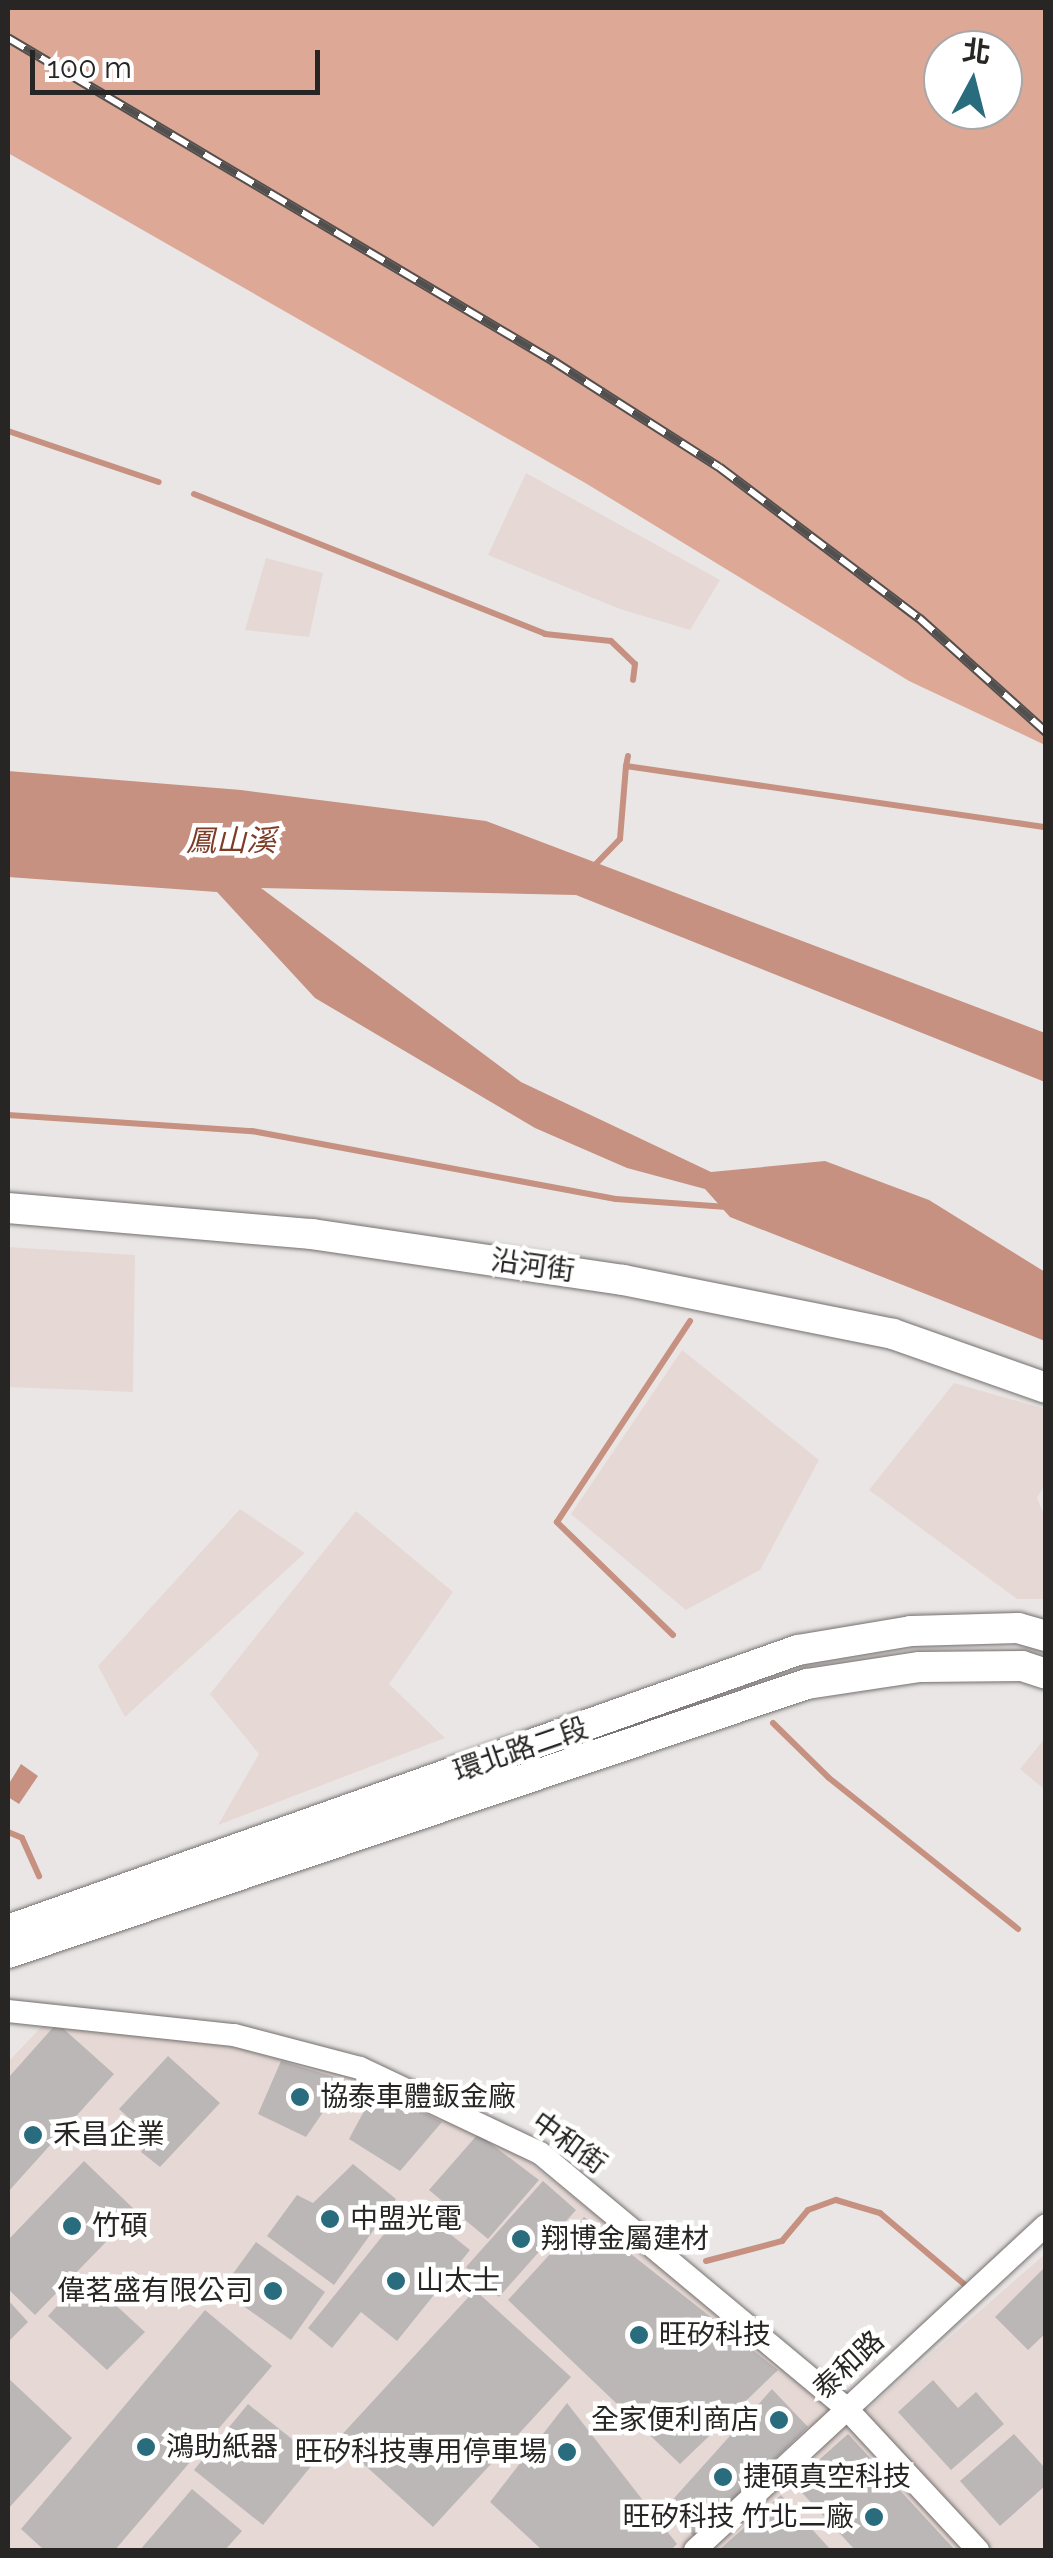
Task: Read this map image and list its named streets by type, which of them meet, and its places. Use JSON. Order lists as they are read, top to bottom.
{
  "streets": {
    "street": [
      "沿河街",
      "環北路二段",
      "中和街",
      "泰和路"
    ]
  },
  "crossings": [
    ["中和街", "泰和路"]
  ],
  "water": ["鳳山溪"],
  "places": [
    "協泰車體鈑金廠",
    "禾昌企業",
    "中盟光電",
    "竹碩",
    "翔博金屬建材",
    "山太士",
    "偉茗盛有限公司",
    "旺矽科技",
    "全家便利商店",
    "鴻助紙器",
    "旺矽科技專用停車場",
    "捷碩真空科技",
    "旺矽科技 竹北二廠"
  ],
  "scale_bar": "100 m",
  "north": "top"
}
